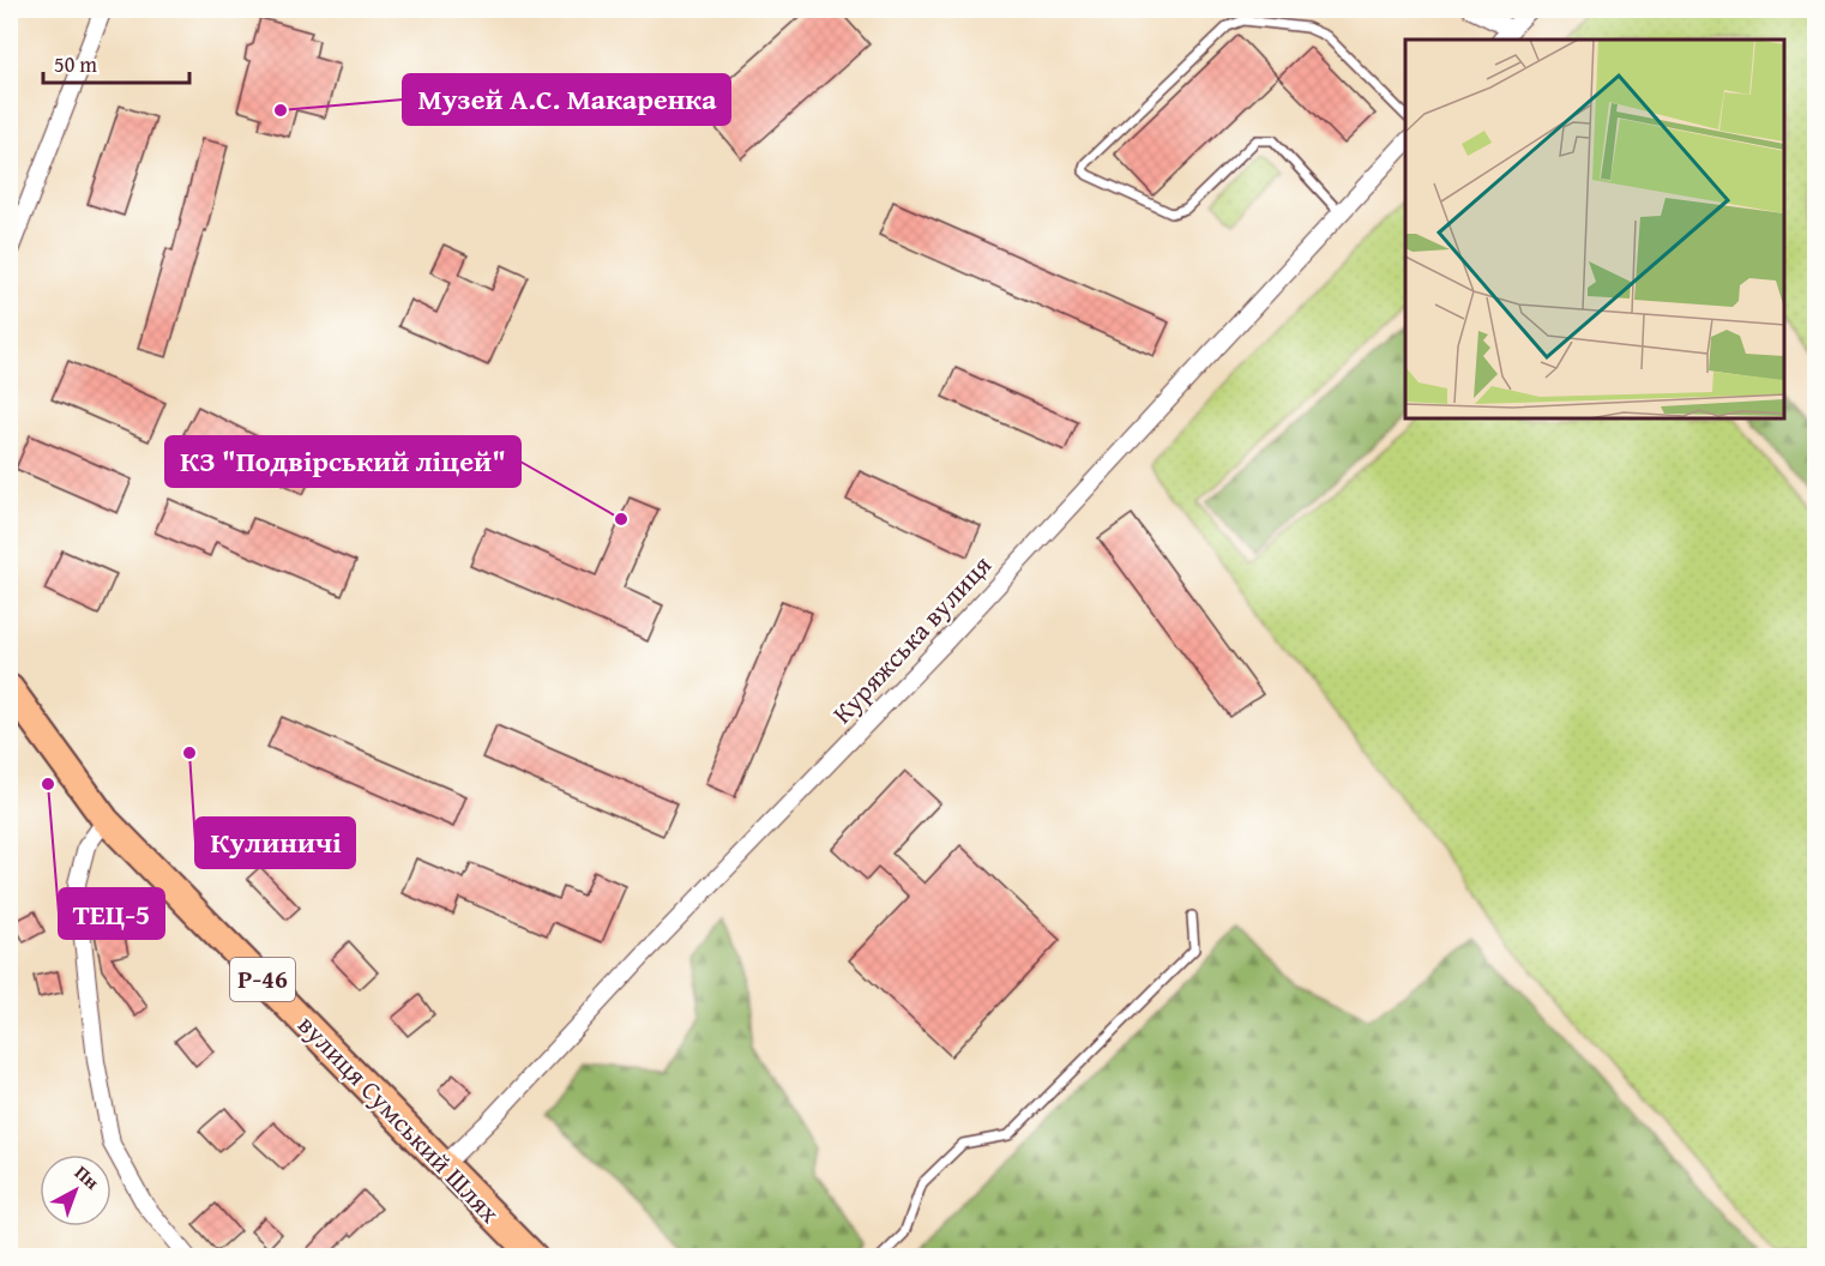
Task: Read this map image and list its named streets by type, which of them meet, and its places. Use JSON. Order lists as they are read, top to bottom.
{
  "streets": {
    "main road": ["Р-46", "вулиця Сумський Шлях"],
    "street": ["Куряжська вулиця"]
  },
  "crossings": [
    ["Куряжська вулиця", "вулиця Сумський Шлях"]
  ],
  "places": [
    "Музей А.С. Макаренка",
    "КЗ \"Подвірський ліцей\"",
    "Кулиничі",
    "ТЕЦ-5"
  ],
  "scale_bar": "50 m",
  "north": "top right"
}
